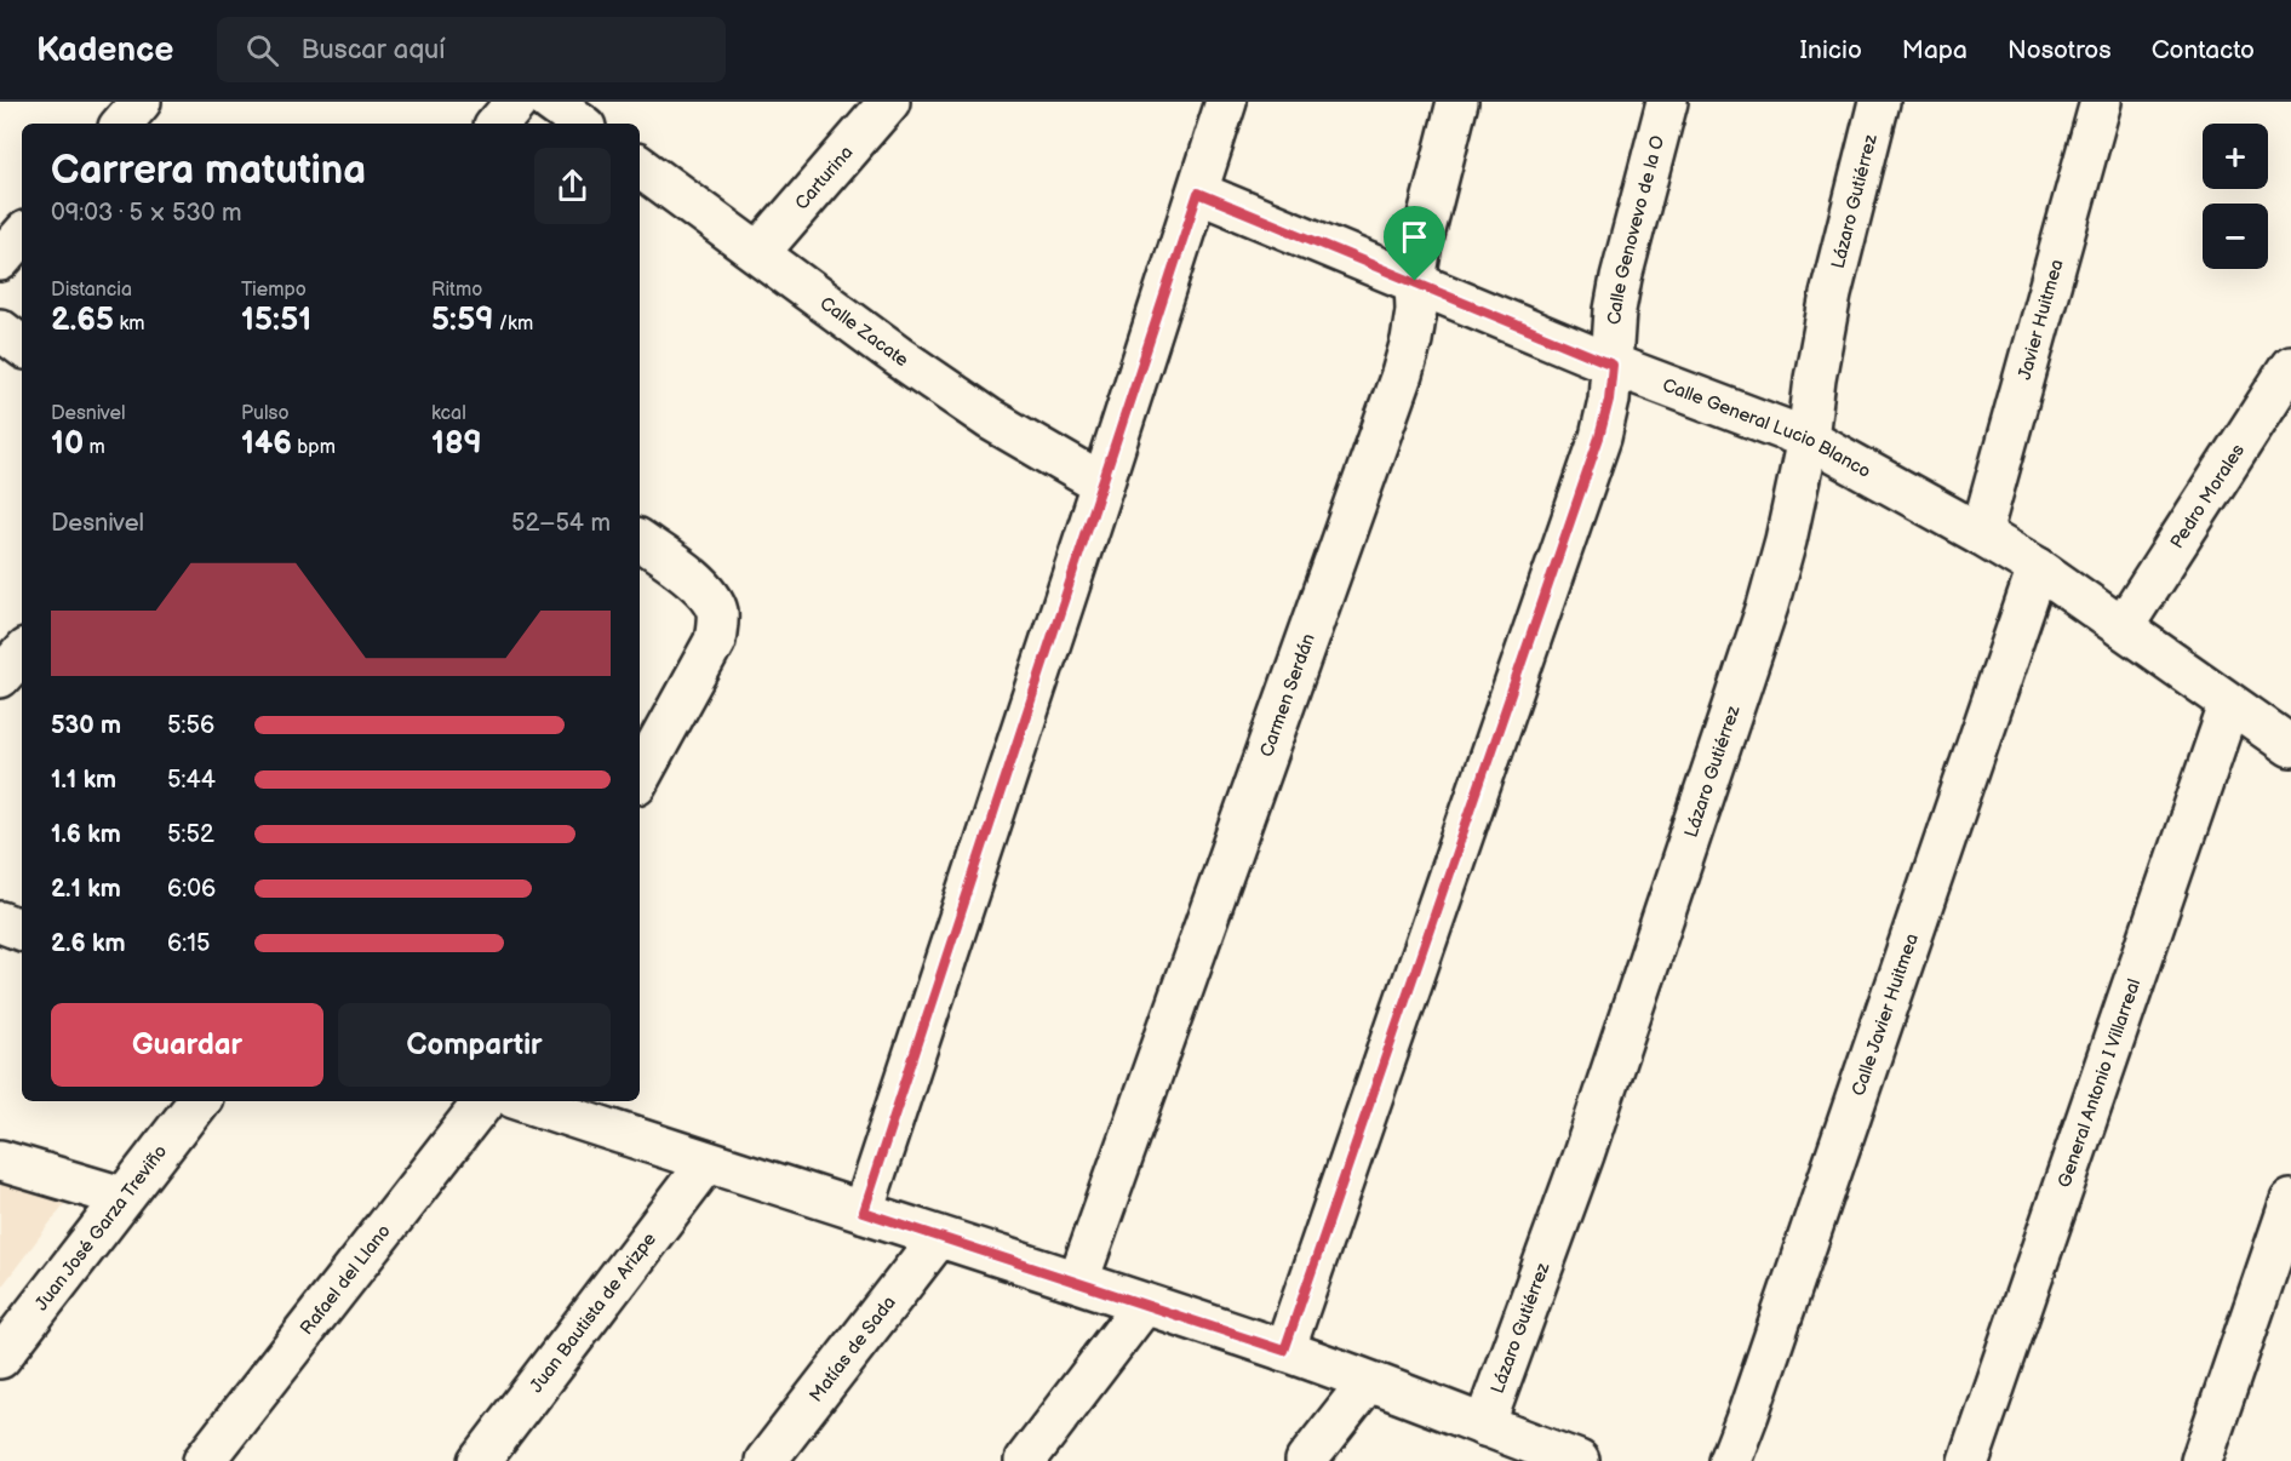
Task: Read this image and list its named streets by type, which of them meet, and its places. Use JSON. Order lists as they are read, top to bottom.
{
  "streets": {
    "street": [
      "Carturina",
      "Lázaro Gutiérrez",
      "Calle Genovevo de la O",
      "Javier Huitmea",
      "Calle Zacate",
      "Calle General Lucio Blanco",
      "Pedro Morales",
      "Carmen Serdán",
      "Calle Javier Huitmea",
      "General Antonio I Villarreal",
      "Juan José Garza Treviño",
      "Rafael del Llano",
      "Juan Bautista de Arizpe",
      "Matías de Sada"
    ]
  },
  "crossings": [
    ["Carturina", "Calle Zacate"],
    ["Lázaro Gutiérrez", "Calle General Lucio Blanco"],
    ["Calle Genovevo de la O", "Calle General Lucio Blanco"],
    ["Javier Huitmea", "Calle General Lucio Blanco"],
    ["Calle General Lucio Blanco", "Pedro Morales"],
    ["Calle General Lucio Blanco", "Carmen Serdán"],
    ["Calle General Lucio Blanco", "Calle Javier Huitmea"],
    ["Calle General Lucio Blanco", "General Antonio I Villarreal"]
  ],
  "page": {
    "header": "Kadence",
    "search": "Buscar aquí",
    "nav": [
      "Inicio",
      "Mapa",
      "Nosotros",
      "Contacto"
    ],
    "map_buttons": ["+", "−"],
    "heading": ["Carrera matutina", "09:03 · 5 × 530 m"],
    "stats": [
      ["Distancia", "2.65 km"],
      ["Tiempo", "15:51"],
      ["Ritmo", "5:59 /km"],
      ["Desnivel", "10 m"],
      ["Pulso", "146 bpm"],
      ["kcal", "189"]
    ],
    "chart": ["Desnivel", "52–54 m"],
    "list": [
      {
        "name": "530 m",
        "note": "5:56"
      },
      {
        "name": "1.1 km",
        "note": "5:44"
      },
      {
        "name": "1.6 km",
        "note": "5:52"
      },
      {
        "name": "2.1 km",
        "note": "6:06"
      },
      {
        "name": "2.6 km",
        "note": "6:15"
      }
    ],
    "buttons": ["Guardar", "Compartir"]
  }
}
